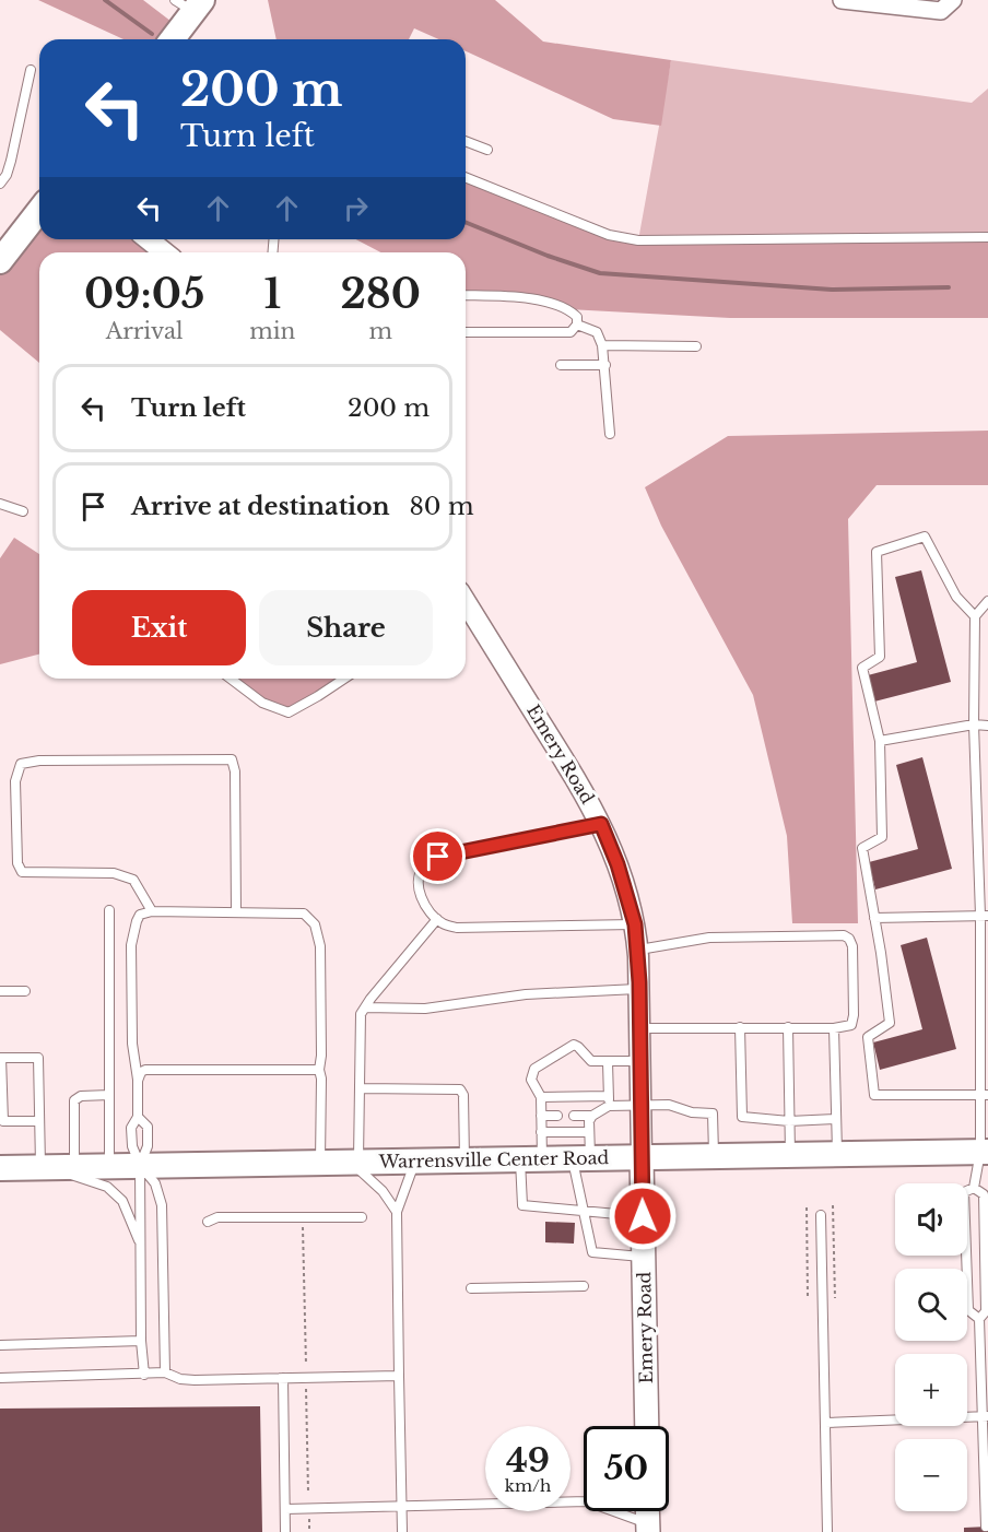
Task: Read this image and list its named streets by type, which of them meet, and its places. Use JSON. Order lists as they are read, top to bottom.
{
  "streets": {
    "main road": ["Emery Road", "Warrensville Center Road"]
  },
  "crossings": [
    ["Emery Road", "Warrensville Center Road"]
  ],
  "page": {
    "turn": ["200 m", "Turn left"],
    "eta": [
      "09:05",
      "Arrival",
      "1",
      "min",
      "280",
      "m"
    ],
    "list": [
      {
        "name": "Turn left",
        "value": "200 m"
      },
      {
        "name": "Arrive at destination",
        "value": "80 m"
      }
    ],
    "buttons": ["Exit", "Share"],
    "map_buttons": ["+", "−"],
    "speed": "49 km/h",
    "limit": "50"
  }
}
